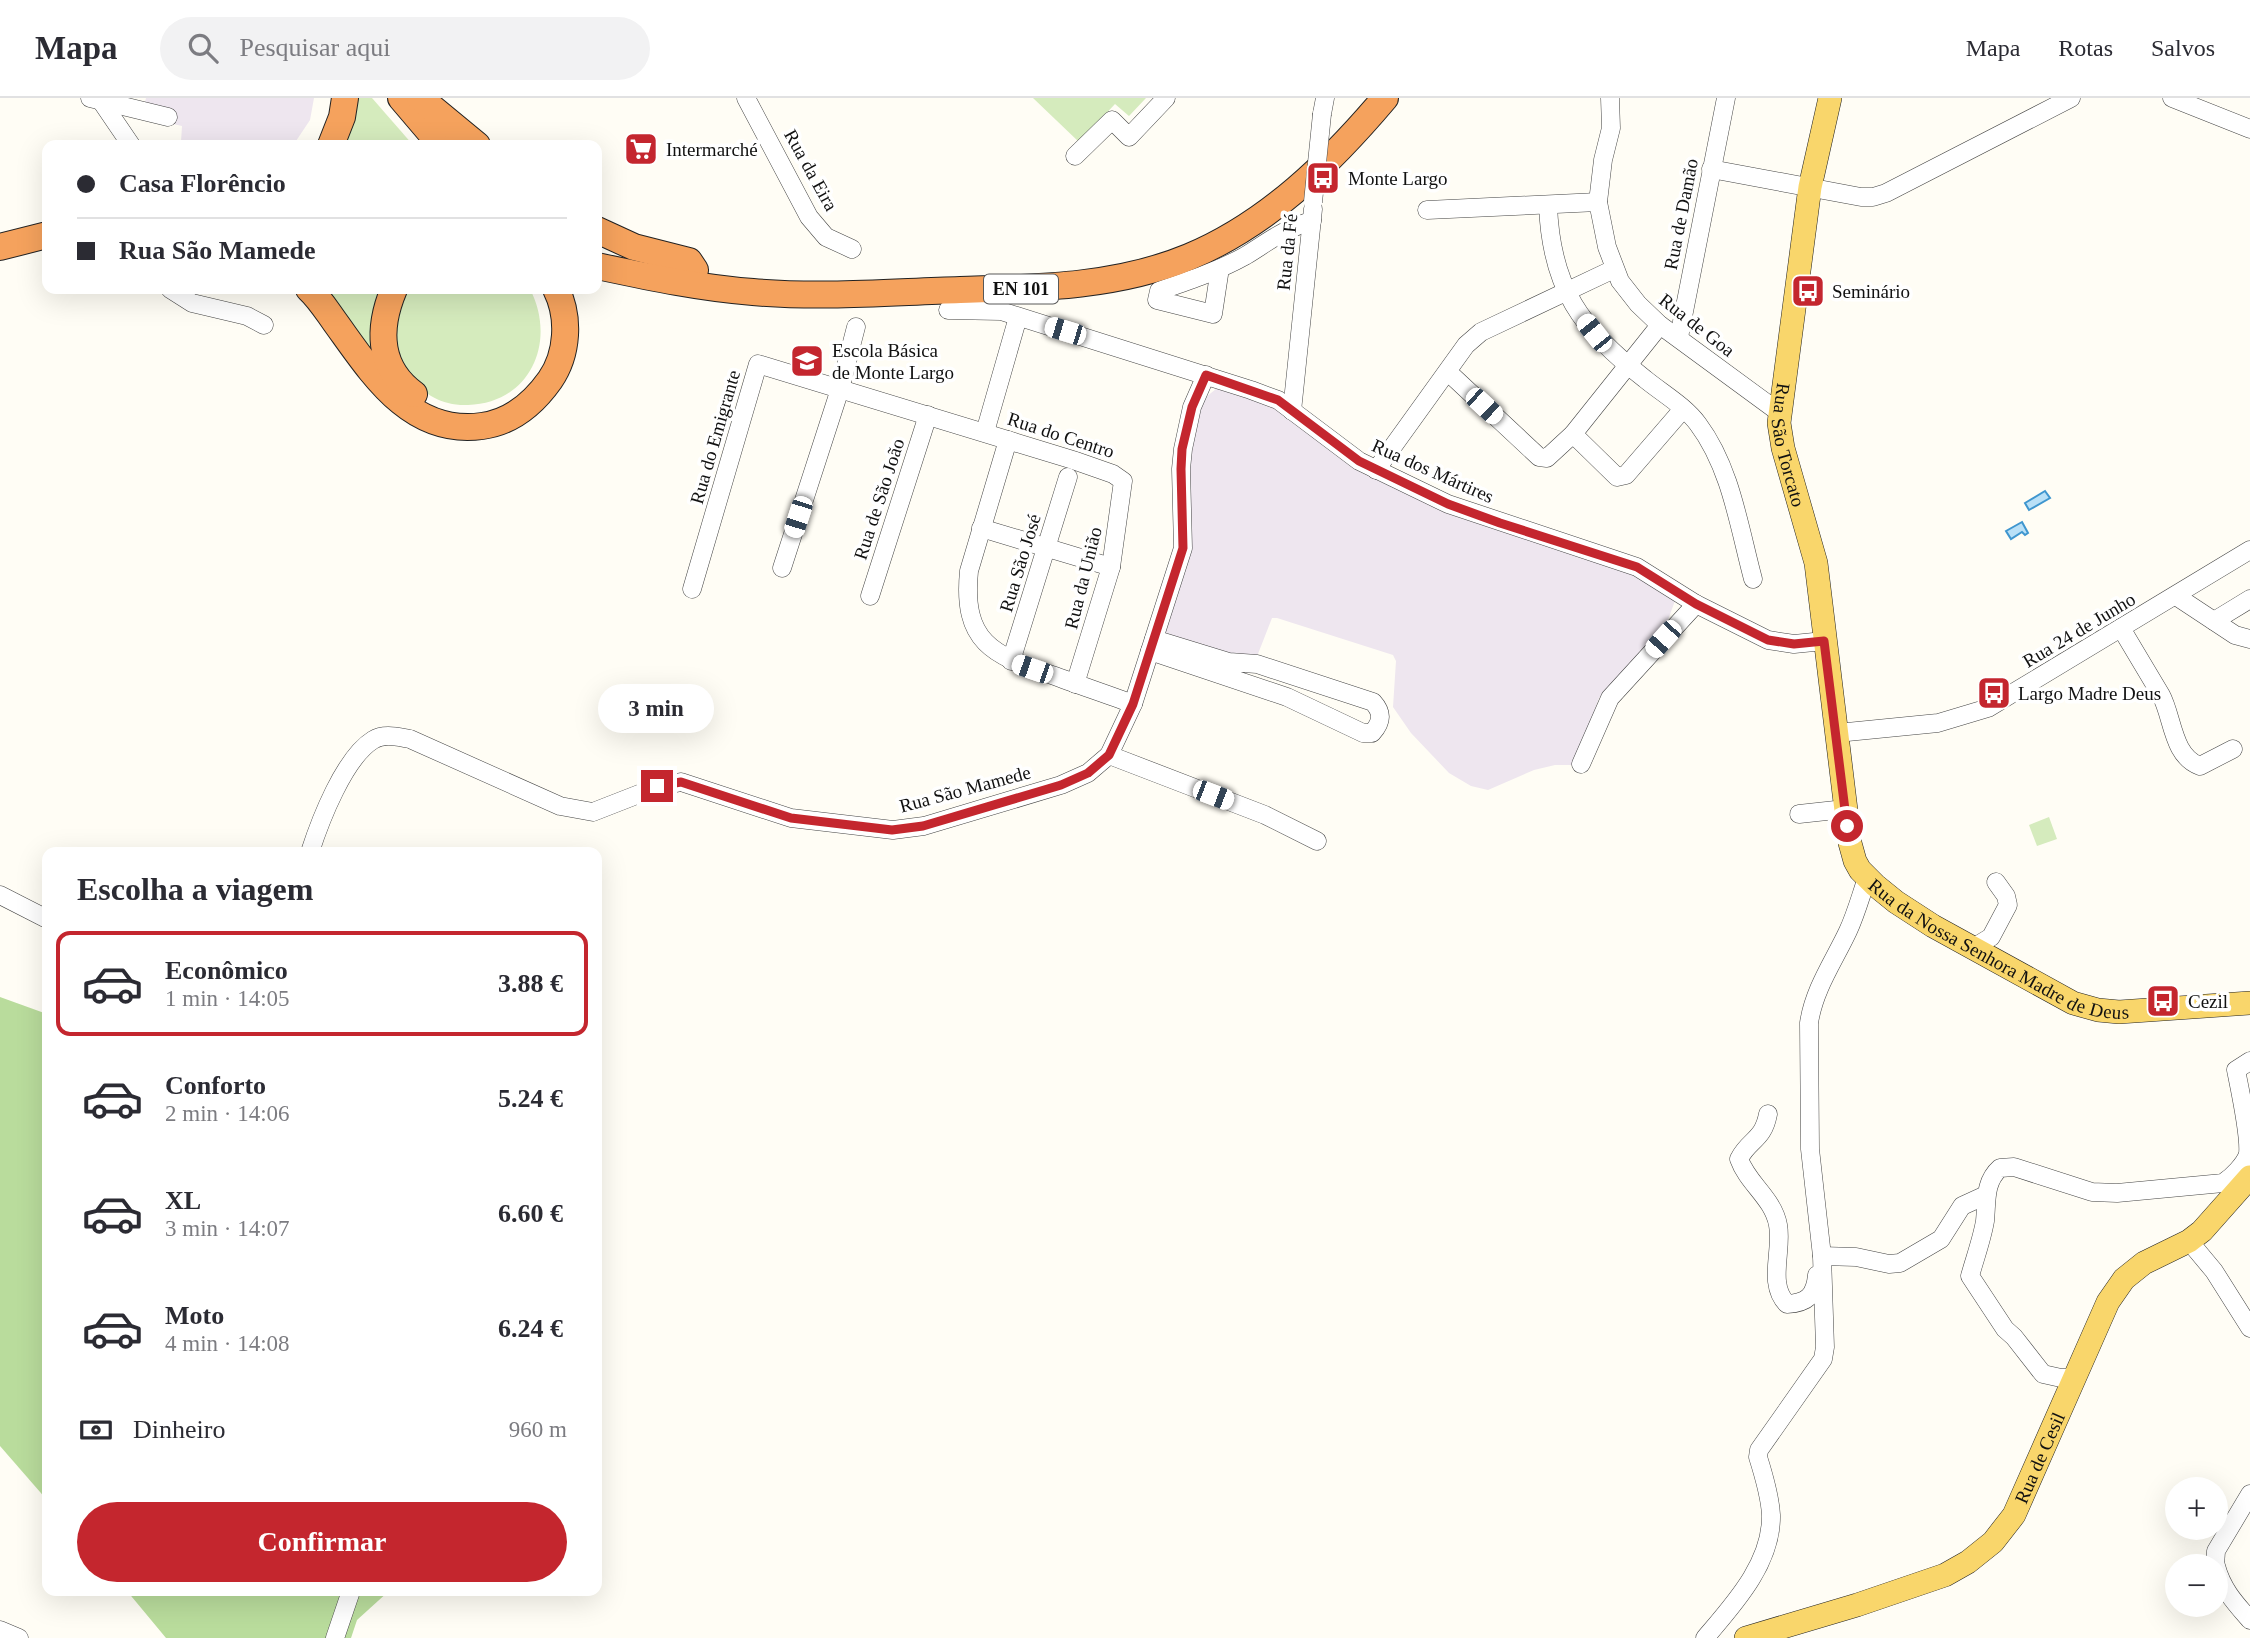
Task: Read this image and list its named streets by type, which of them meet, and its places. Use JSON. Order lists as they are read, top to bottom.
{
  "streets": {
    "highway": ["EN 101"],
    "main road": ["Rua São Torcato", "Rua da Nossa Senhora Madre de Deus", "Rua de Cesil"],
    "street": [
      "Rua da Eira",
      "Rua de Damão",
      "Rua da Fé",
      "Rua de Goa",
      "Rua do Centro",
      "Rua do Emigrante",
      "Rua dos Mártires",
      "Rua de São João",
      "Rua São José",
      "Rua da União",
      "Rua 24 de Junho",
      "Rua São Mamede"
    ]
  },
  "crossings": [
    ["Rua de Damão", "Rua de Goa"],
    ["Rua da Fé", "Rua dos Mártires"],
    ["Rua de Goa", "Rua São Torcato"],
    ["Rua do Centro", "Rua do Emigrante"],
    ["Rua do Centro", "Rua da União"],
    ["Rua do Emigrante", "Rua de São João"],
    ["Rua São Torcato", "Rua dos Mártires"],
    ["Rua São Torcato", "Rua 24 de Junho"],
    ["Rua São Torcato", "Rua da Nossa Senhora Madre de Deus"],
    ["Rua dos Mártires", "Rua São Mamede"],
    ["Rua 24 de Junho", "Rua da Nossa Senhora Madre de Deus"]
  ],
  "places": {
    "supermarket": ["Intermarché"],
    "bus stop": [
      "Monte Largo",
      "Seminário",
      "Largo Madre Deus",
      "Cezil"
    ],
    "school or university": ["Escola Básica de Monte Largo"]
  },
  "page": {
    "header": "Mapa",
    "search": "Pesquisar aqui",
    "nav": ["Mapa", "Rotas", "Salvos"],
    "banner": ["Casa Florêncio", "Rua São Mamede"],
    "bubble": "3 min",
    "heading": "Escolha a viagem",
    "list": [
      {
        "name": "Econômico",
        "note": "1 min · 14:05",
        "value": "3.88 €"
      },
      {
        "name": "Conforto",
        "note": "2 min · 14:06",
        "value": "5.24 €"
      },
      {
        "name": "XL",
        "note": "3 min · 14:07",
        "value": "6.60 €"
      },
      {
        "name": "Moto",
        "note": "4 min · 14:08",
        "value": "6.24 €"
      }
    ],
    "pay": ["Dinheiro", "960 m"],
    "map_buttons": ["+", "−"],
    "buttons": "Confirmar"
  }
}
